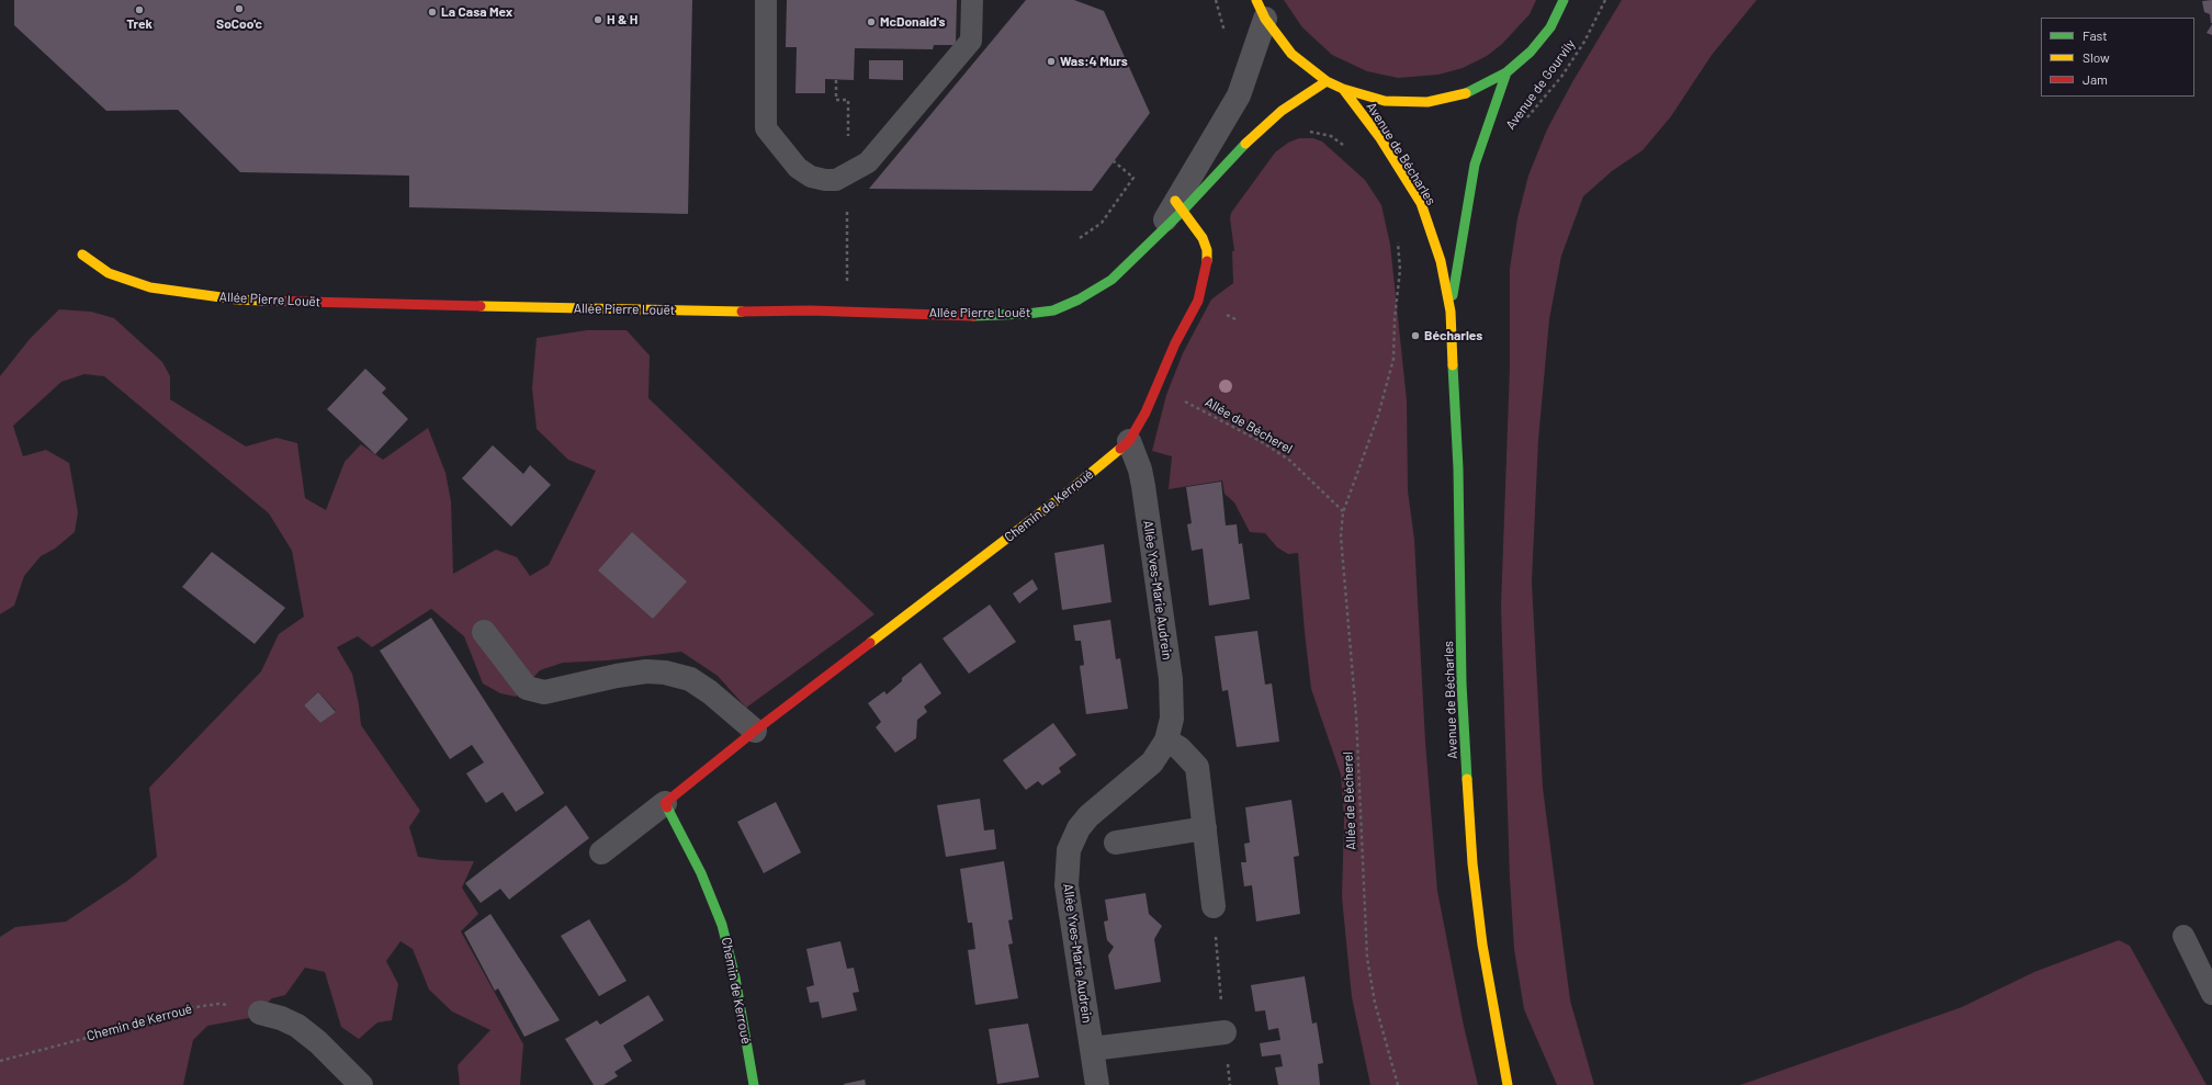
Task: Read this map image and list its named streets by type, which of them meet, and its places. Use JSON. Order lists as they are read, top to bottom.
{
  "streets": {
    "street": [
      "Avenue de Bécharles",
      "Allée Pierre Louët",
      "Chemin de Kerroué",
      "Allée Yves-Marie Audrein"
    ],
    "path": ["Avenue de Gourvily", "Allée de Bécherel"]
  },
  "crossings": [
    ["Allée Pierre Louët", "Chemin de Kerroué"],
    ["Chemin de Kerroué", "Allée Yves-Marie Audrein"]
  ],
  "places": [
    "SoCoo'c",
    "Trek",
    "La Casa Mex",
    "H & H",
    "McDonald's",
    "Was:4 Murs",
    "Bécharles"
  ],
  "legend": ["Fast", "Slow", "Jam"]
}
